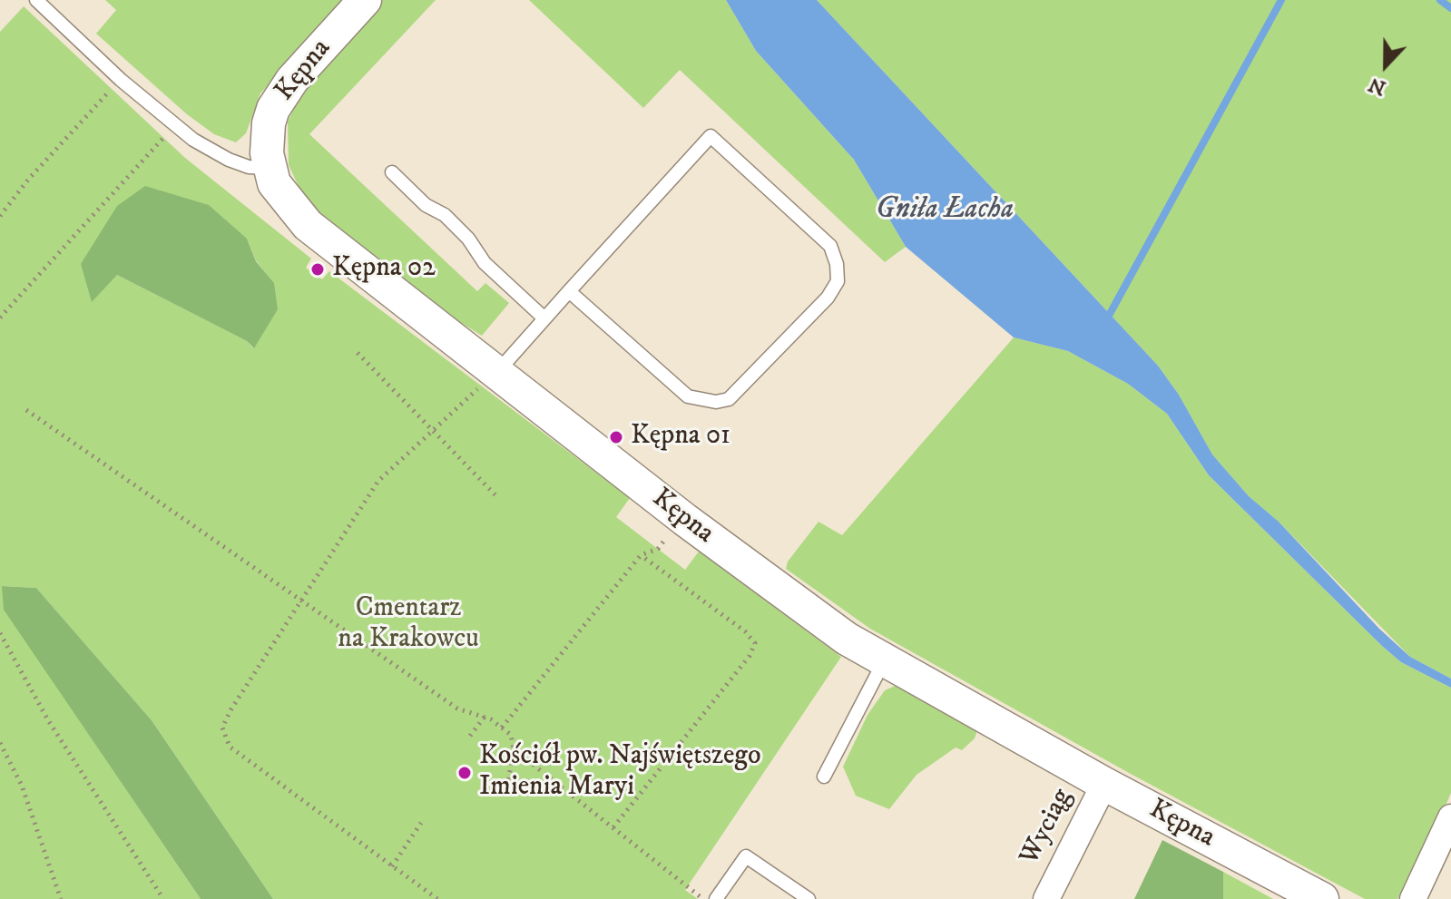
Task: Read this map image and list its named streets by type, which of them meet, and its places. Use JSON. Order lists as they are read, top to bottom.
{
  "streets": {
    "street": ["Kępna", "Wyciąg"]
  },
  "crossings": [
    ["Kępna", "Wyciąg"]
  ],
  "water": ["Gniła Łacha"],
  "parks": ["Cmentarz na Krakowcu"],
  "places": ["Kępna 02", "Kępna 01", "Kościół pw. Najświętszego Imienia Maryi"],
  "north": "bottom"
}
